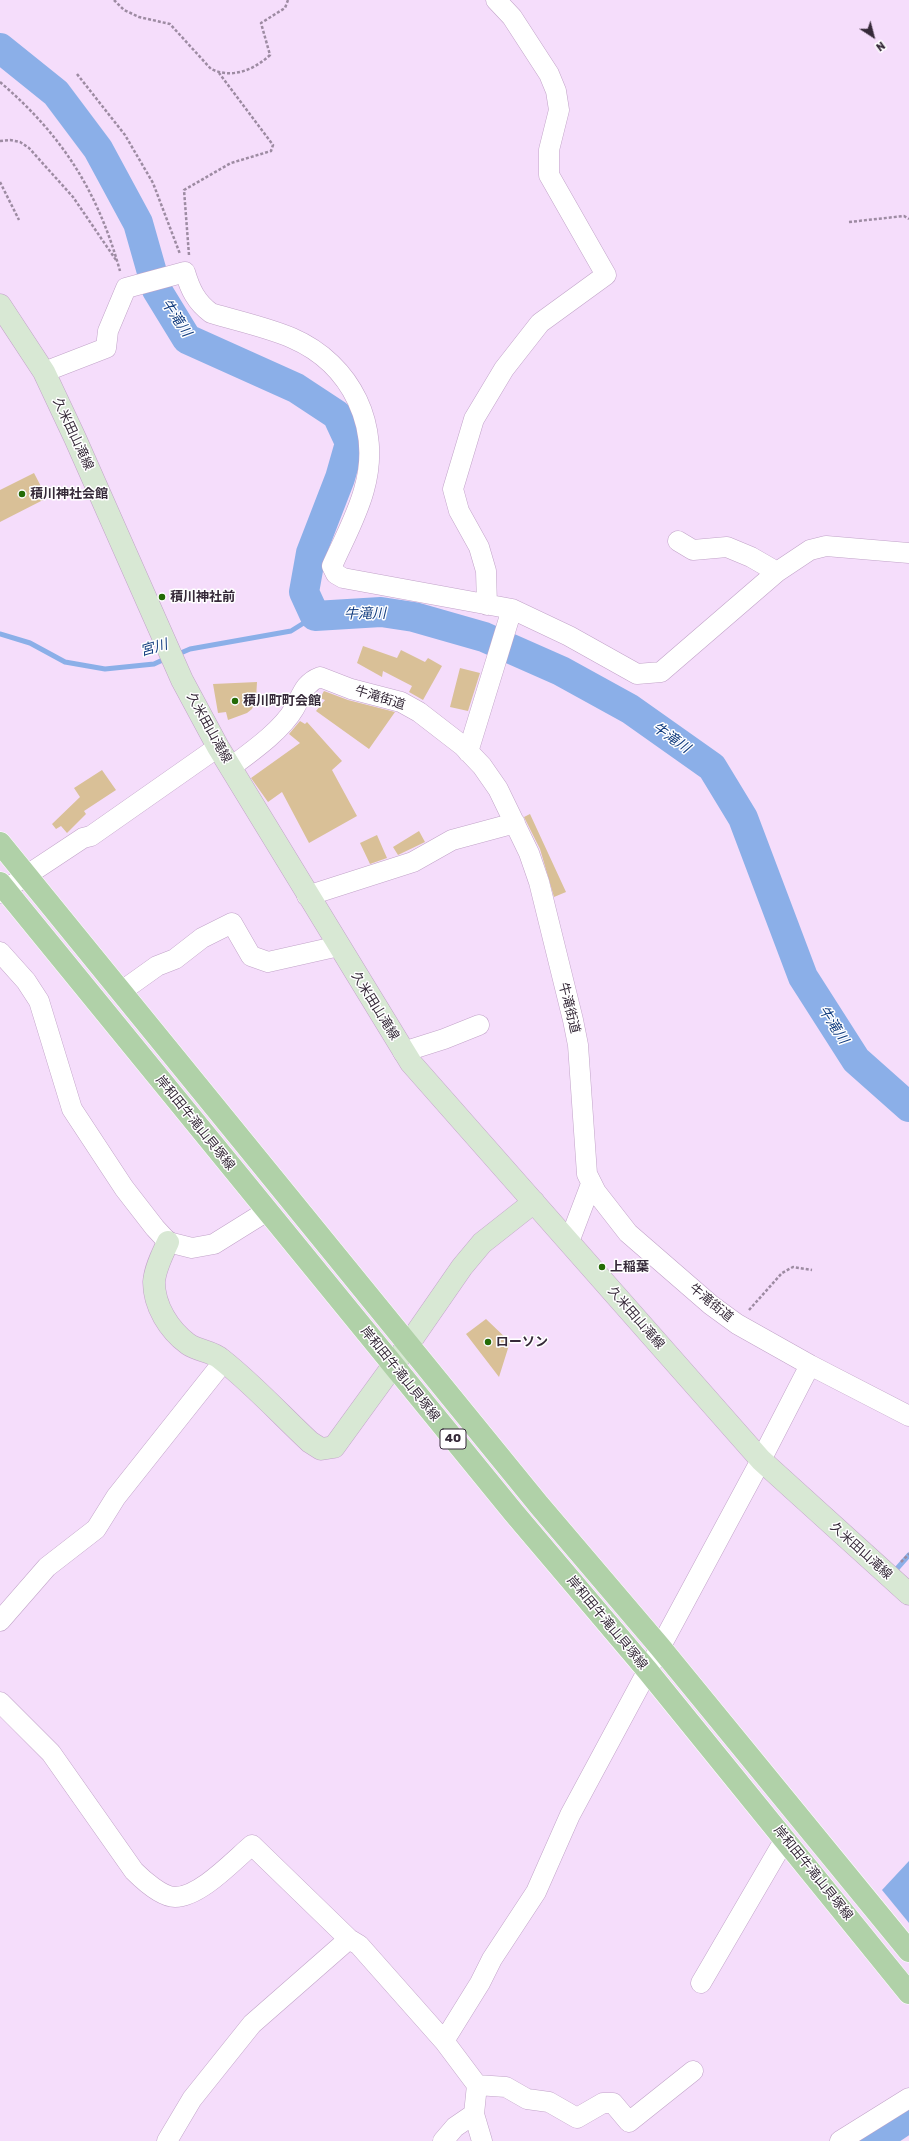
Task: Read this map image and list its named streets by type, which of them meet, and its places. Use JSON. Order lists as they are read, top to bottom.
{
  "streets": {
    "main road": ["岸和田牛滝山貝塚線", "40"],
    "street": ["久米田山滝線", "牛滝街道"]
  },
  "crossings": [
    ["久米田山滝線", "牛滝街道"]
  ],
  "water": ["牛滝川", "宮川"],
  "places": [
    "積川神社会館",
    "積川神社前",
    "積川町町会館",
    "上稲葉",
    "ローソン"
  ],
  "north": "bottom right"
}
